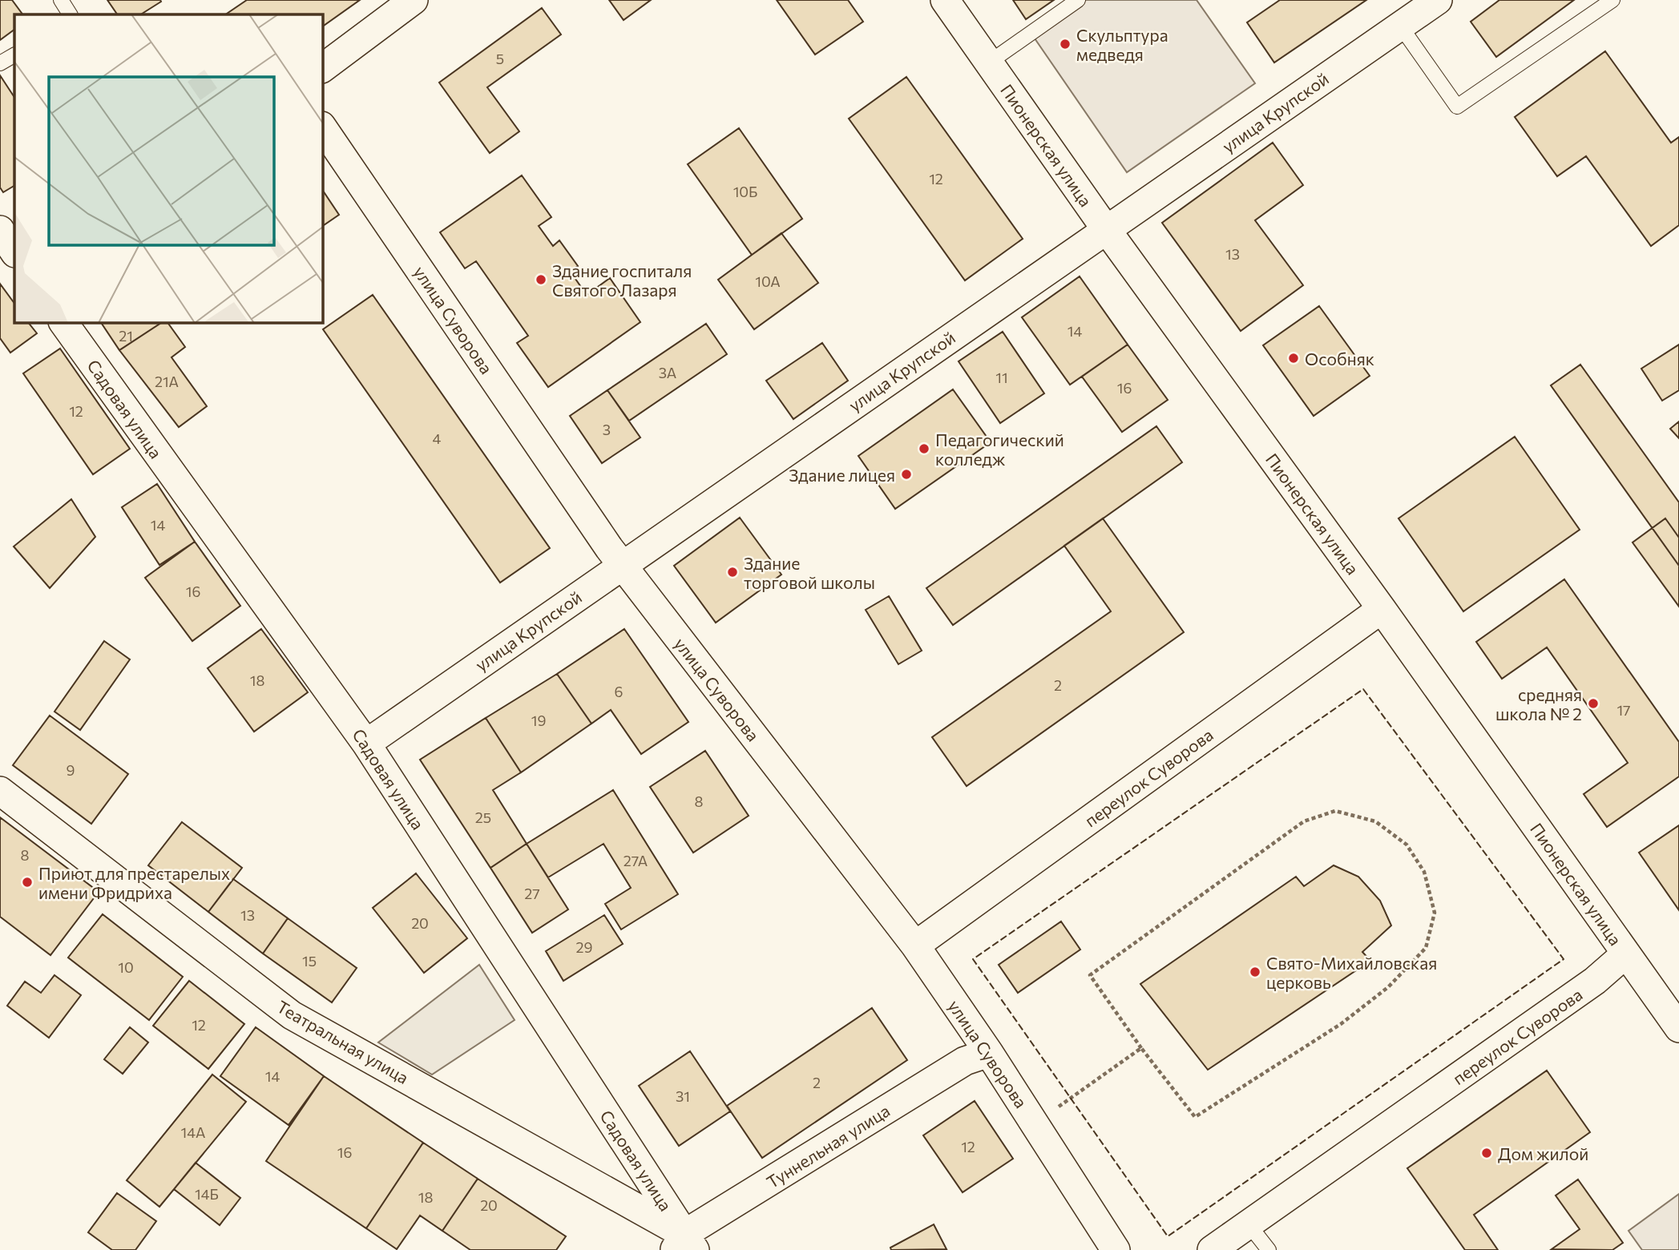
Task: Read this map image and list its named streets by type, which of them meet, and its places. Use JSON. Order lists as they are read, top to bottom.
{
  "streets": {
    "street": [
      "улица Крупской",
      "Пионерская улица",
      "улица Суворова",
      "Садовая улица",
      "переулок Суворова",
      "Театральная улица",
      "Туннельная улица"
    ]
  },
  "crossings": [
    ["улица Крупской", "Пионерская улица"],
    ["улица Крупской", "улица Суворова"],
    ["улица Крупской", "Садовая улица"],
    ["Пионерская улица", "переулок Суворова"],
    ["улица Суворова", "переулок Суворова"],
    ["улица Суворова", "Туннельная улица"],
    ["Садовая улица", "Театральная улица"],
    ["Садовая улица", "Туннельная улица"],
    ["Театральная улица", "Туннельная улица"]
  ],
  "places": [
    "Скульптура медведя",
    "Здание госпиталя Святого Лазаря",
    "Особняк",
    "Педагогический колледж",
    "Здание лицея",
    "Здание торговой школы",
    "средняя школа № 2",
    "Приют для престарелых имени Фридриха",
    "Свято-Михайловская церковь",
    "Дом жилой"
  ],
  "house_numbers": [
    "5",
    "12",
    "10Б",
    "13",
    "10А",
    "14",
    "21",
    "3А",
    "11",
    "21А",
    "16",
    "12",
    "3",
    "4",
    "14",
    "16",
    "18",
    "2",
    "6",
    "17",
    "19",
    "9",
    "8",
    "25",
    "8",
    "27А",
    "27",
    "13",
    "20",
    "29",
    "15",
    "10",
    "12",
    "14",
    "2",
    "31",
    "14А",
    "12",
    "16",
    "14Б",
    "18",
    "20"
  ]
}
